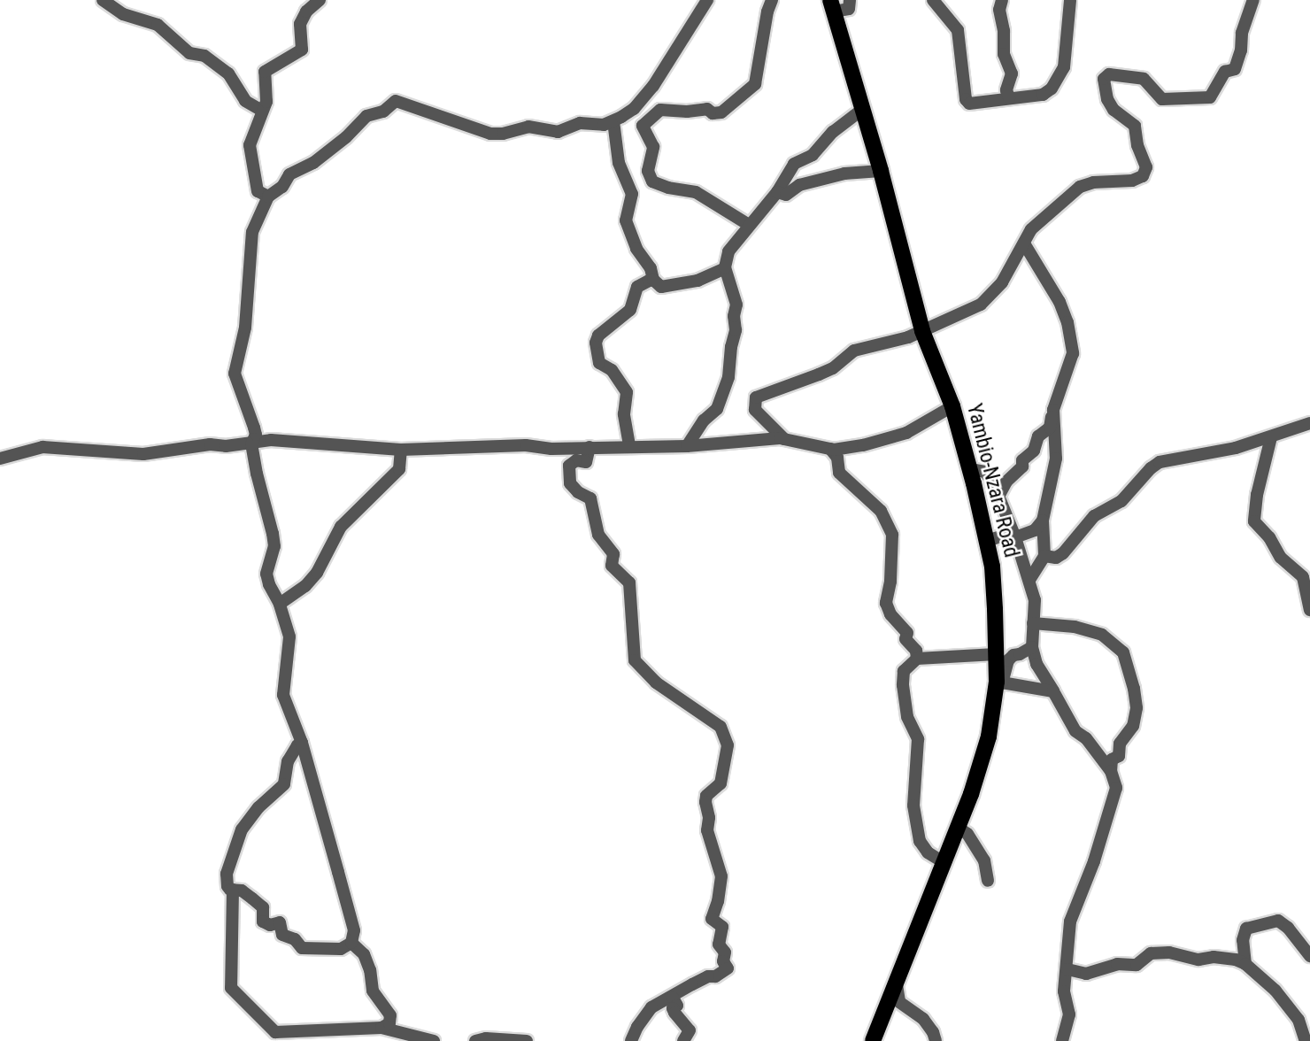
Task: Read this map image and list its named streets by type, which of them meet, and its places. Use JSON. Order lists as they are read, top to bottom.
{
  "streets": {
    "main road": ["Yambio-Nzara Road"]
  }
}
